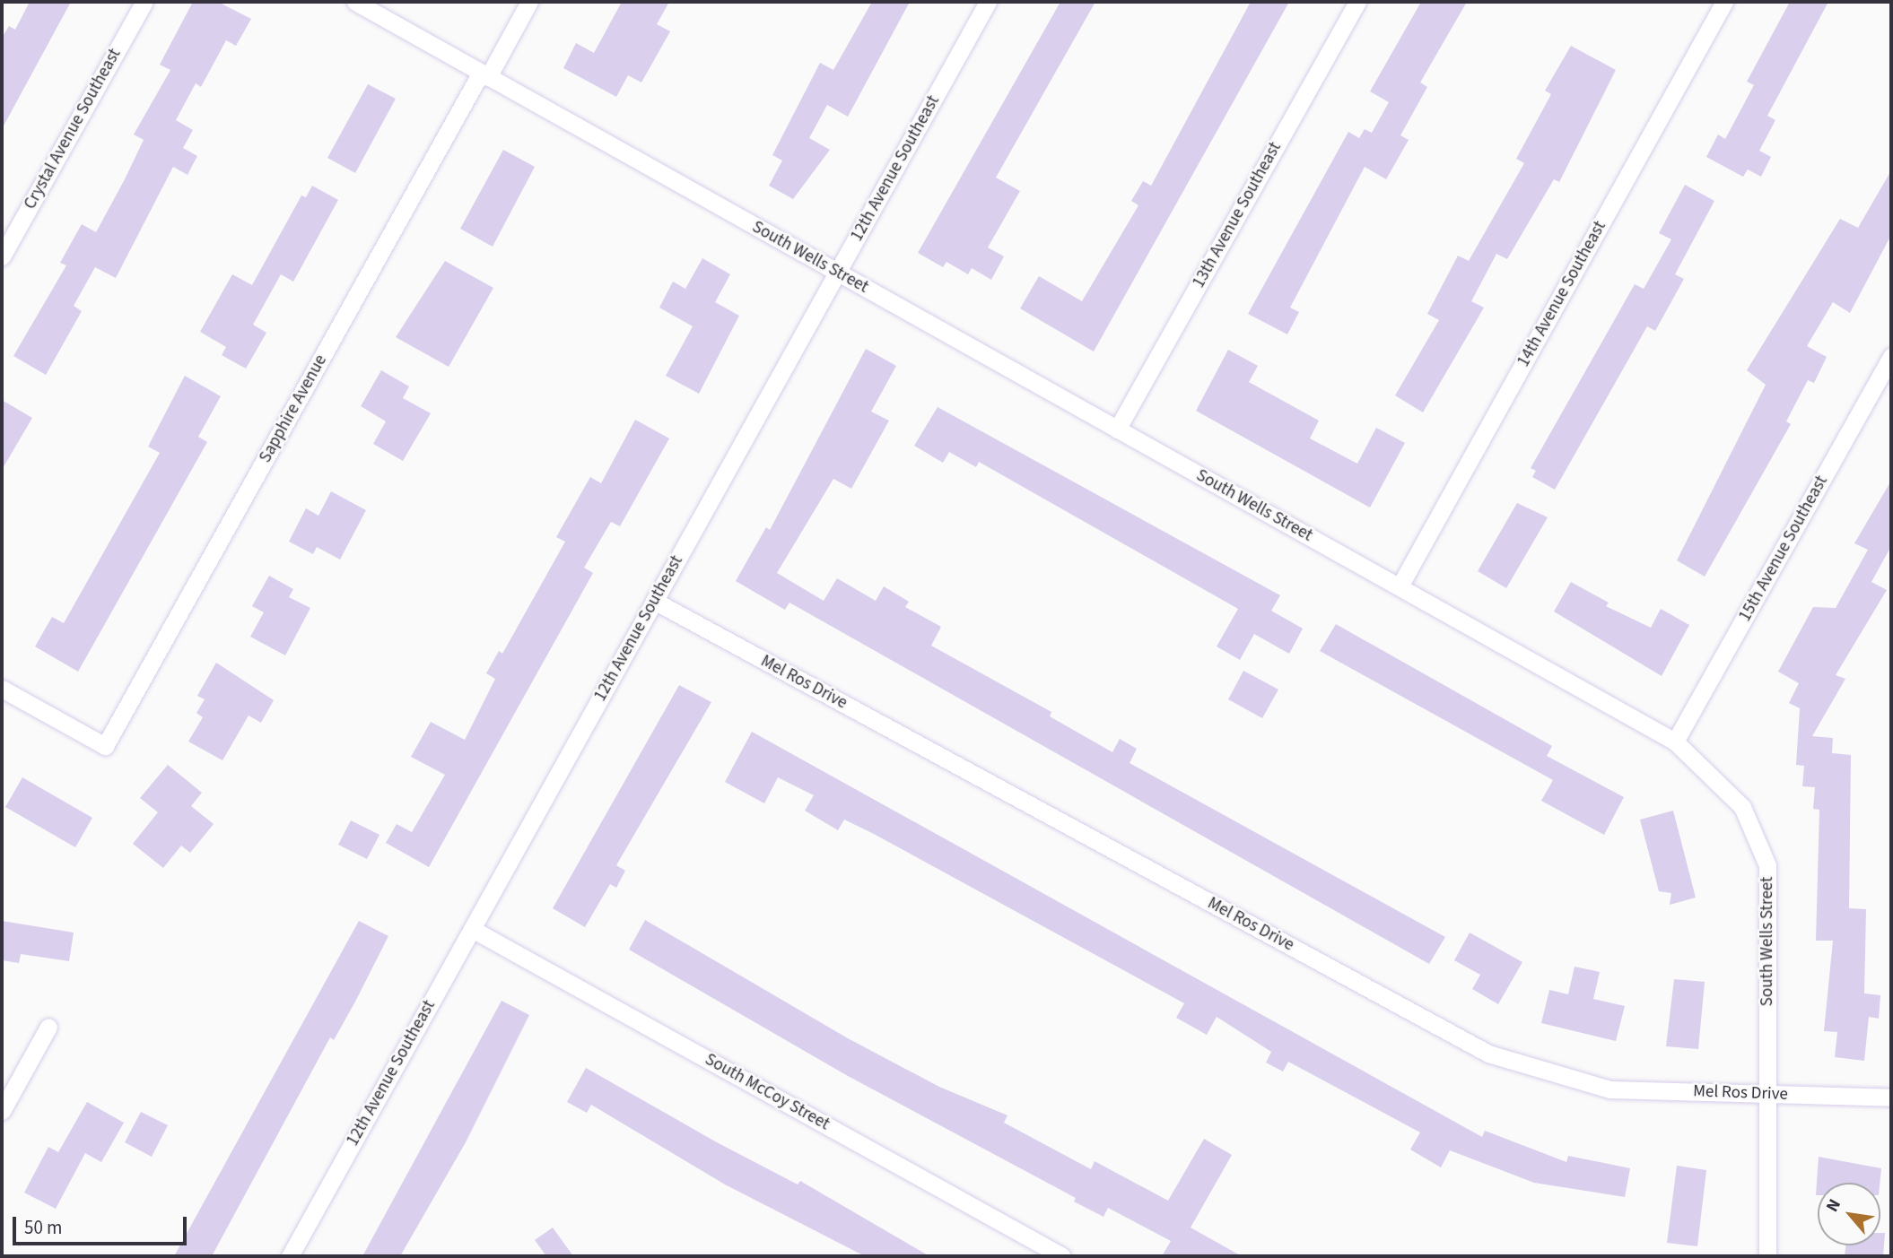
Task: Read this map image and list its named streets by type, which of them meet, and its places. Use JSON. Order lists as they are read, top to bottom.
{
  "streets": {
    "street": [
      "Crystal Avenue Southeast",
      "12th Avenue Southeast",
      "13th Avenue Southeast",
      "South Wells Street",
      "14th Avenue Southeast",
      "Sapphire Avenue",
      "15th Avenue Southeast",
      "Mel Ros Drive",
      "South McCoy Street"
    ]
  },
  "crossings": [
    ["12th Avenue Southeast", "South Wells Street"],
    ["12th Avenue Southeast", "Mel Ros Drive"],
    ["12th Avenue Southeast", "South McCoy Street"],
    ["13th Avenue Southeast", "South Wells Street"],
    ["South Wells Street", "14th Avenue Southeast"],
    ["South Wells Street", "Sapphire Avenue"],
    ["South Wells Street", "15th Avenue Southeast"],
    ["South Wells Street", "Mel Ros Drive"]
  ],
  "scale_bar": "50 m",
  "north": "top left"
}
